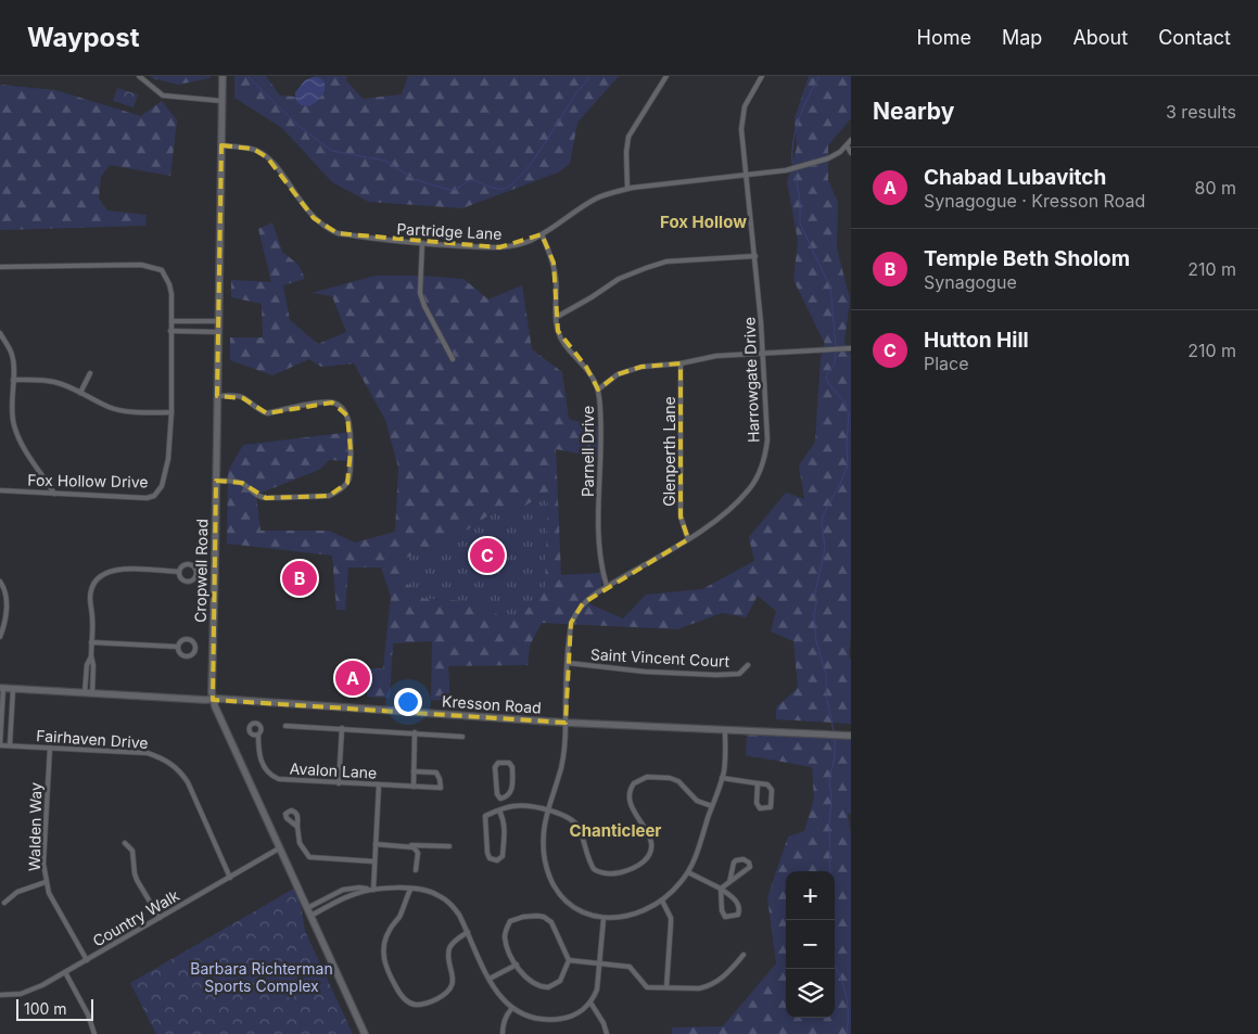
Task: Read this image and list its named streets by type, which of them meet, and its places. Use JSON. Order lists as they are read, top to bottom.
{
  "streets": {
    "street": [
      "Partridge Lane",
      "Harrowgate Drive",
      "Parnell Drive",
      "Glenperth Lane",
      "Fox Hollow Drive",
      "Cropwell Road",
      "Saint Vincent Court",
      "Kresson Road",
      "Fairhaven Drive",
      "Avalon Lane",
      "Walden Way",
      "Country Walk"
    ]
  },
  "crossings": [
    ["Partridge Lane", "Harrowgate Drive"],
    ["Partridge Lane", "Parnell Drive"],
    ["Partridge Lane", "Cropwell Road"],
    ["Harrowgate Drive", "Parnell Drive"],
    ["Harrowgate Drive", "Glenperth Lane"],
    ["Harrowgate Drive", "Saint Vincent Court"],
    ["Harrowgate Drive", "Kresson Road"],
    ["Cropwell Road", "Kresson Road"],
    ["Cropwell Road", "Country Walk"],
    ["Fairhaven Drive", "Walden Way"],
    ["Fairhaven Drive", "Country Walk"],
    ["Walden Way", "Country Walk"]
  ],
  "districts": ["Fox Hollow", "Chanticleer"],
  "parks": ["Barbara Richterman Sports Complex"],
  "scale_bar": "100 m",
  "page": {
    "header": "Waypost",
    "nav": [
      "Home",
      "Map",
      "About",
      "Contact"
    ],
    "heading": ["Nearby", "3 results"],
    "list": [
      {
        "mark": "A",
        "name": "Chabad Lubavitch",
        "note": "Synagogue · Kresson Road",
        "value": "80 m"
      },
      {
        "mark": "B",
        "name": "Temple Beth Sholom",
        "note": "Synagogue",
        "value": "210 m"
      },
      {
        "mark": "C",
        "name": "Hutton Hill",
        "note": "Place",
        "value": "210 m"
      }
    ],
    "pins": ["C", "B", "A"],
    "map_buttons": ["+", "−"],
    "scale": "100 m"
  }
}
